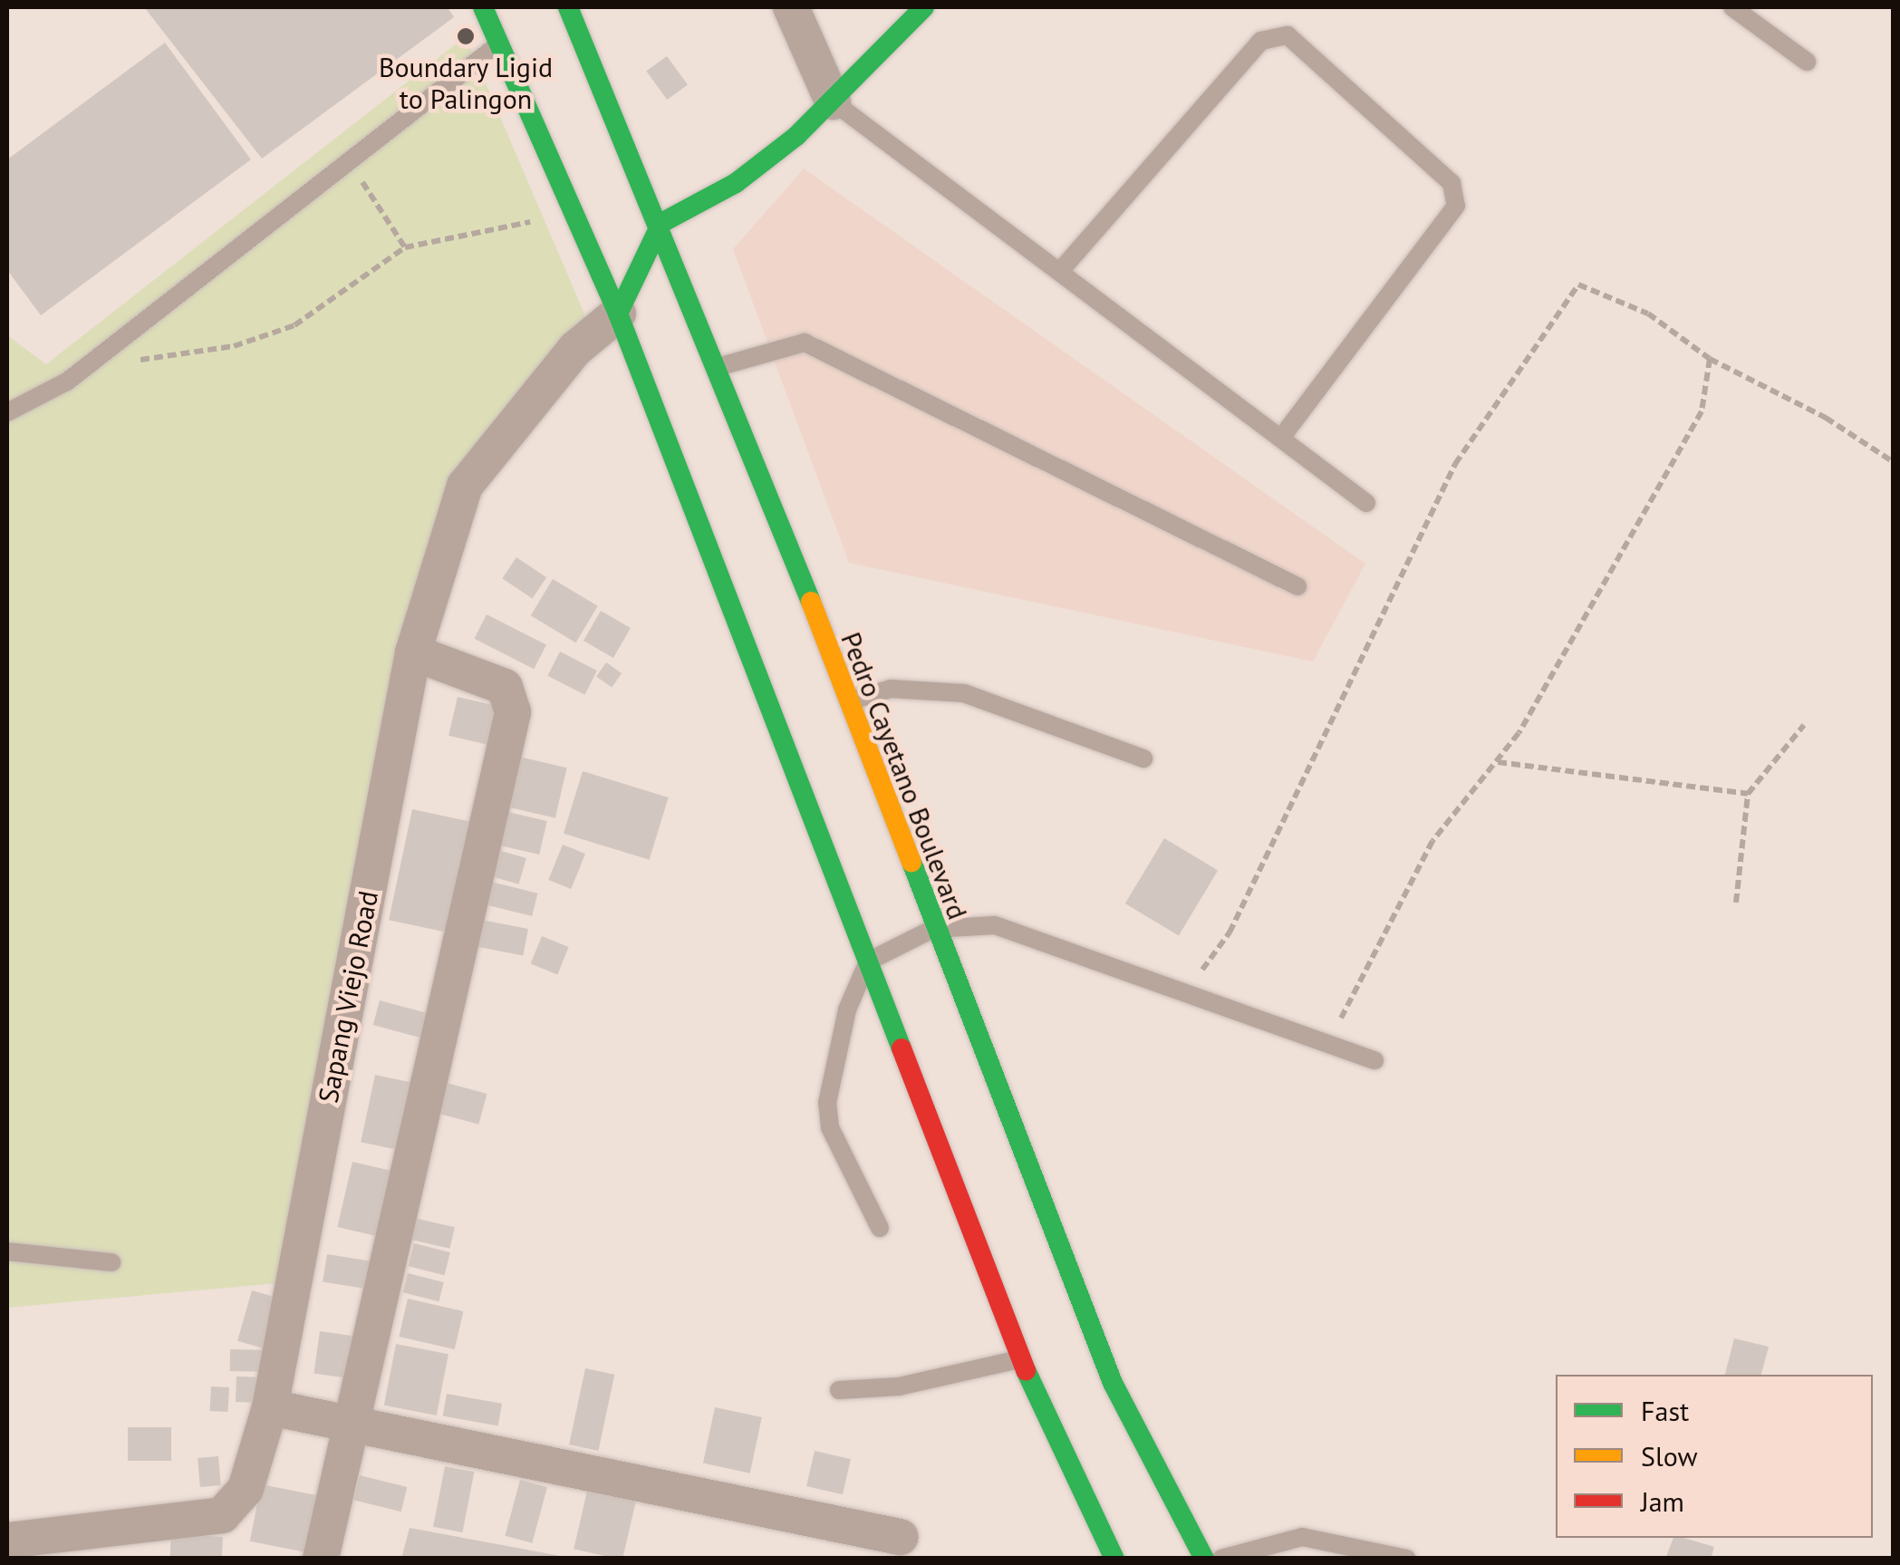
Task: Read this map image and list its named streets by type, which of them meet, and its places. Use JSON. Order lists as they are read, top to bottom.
{
  "streets": {
    "main road": ["Pedro Cayetano Boulevard"],
    "street": ["Sapang Viejo Road"]
  },
  "places": ["Boundary Ligid to Palingon"],
  "legend": ["Fast", "Slow", "Jam"]
}
